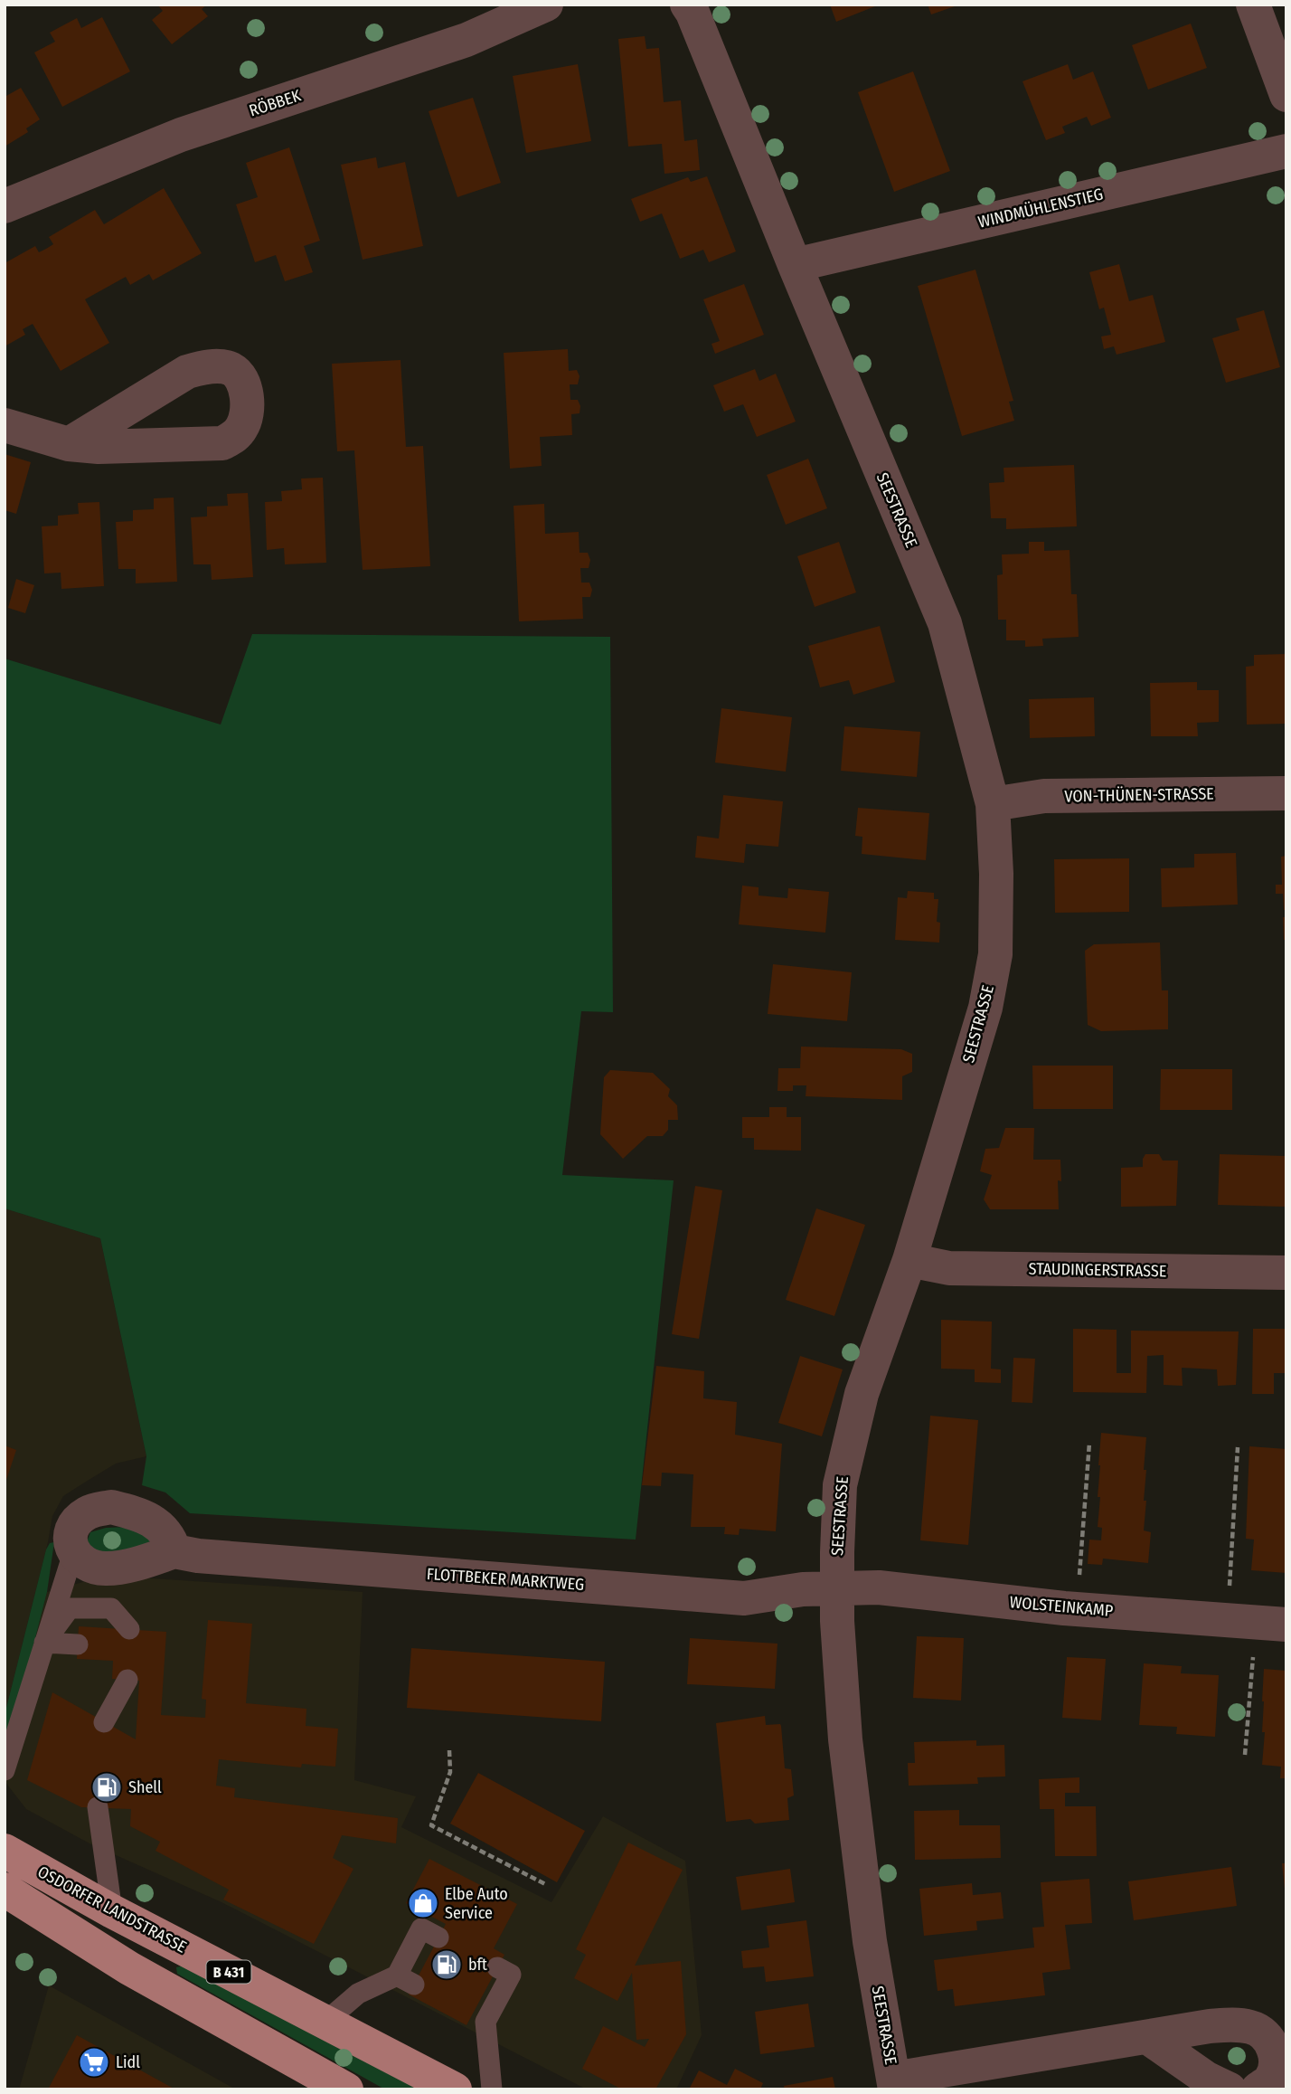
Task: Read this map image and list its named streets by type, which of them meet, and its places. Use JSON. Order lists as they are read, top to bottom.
{
  "streets": {
    "main road": ["OSDORFER LANDSTRASSE", "B 431"],
    "street": [
      "RÖBBEK",
      "WINDMÜHLENSTIEG",
      "SEESTRASSE",
      "VON-THÜNEN-STRASSE",
      "STAUDINGERSTRASSE",
      "FLOTTBEKER MARKTWEG",
      "WOLSTEINKAMP"
    ]
  },
  "crossings": [
    ["WINDMÜHLENSTIEG", "SEESTRASSE"],
    ["SEESTRASSE", "VON-THÜNEN-STRASSE"],
    ["SEESTRASSE", "STAUDINGERSTRASSE"],
    ["SEESTRASSE", "FLOTTBEKER MARKTWEG"],
    ["SEESTRASSE", "WOLSTEINKAMP"],
    ["FLOTTBEKER MARKTWEG", "WOLSTEINKAMP"]
  ],
  "places": {
    "fuel station": ["Shell", "bft"],
    "shop": ["Elbe Auto Service"],
    "supermarket": ["Lidl"]
  }
}
